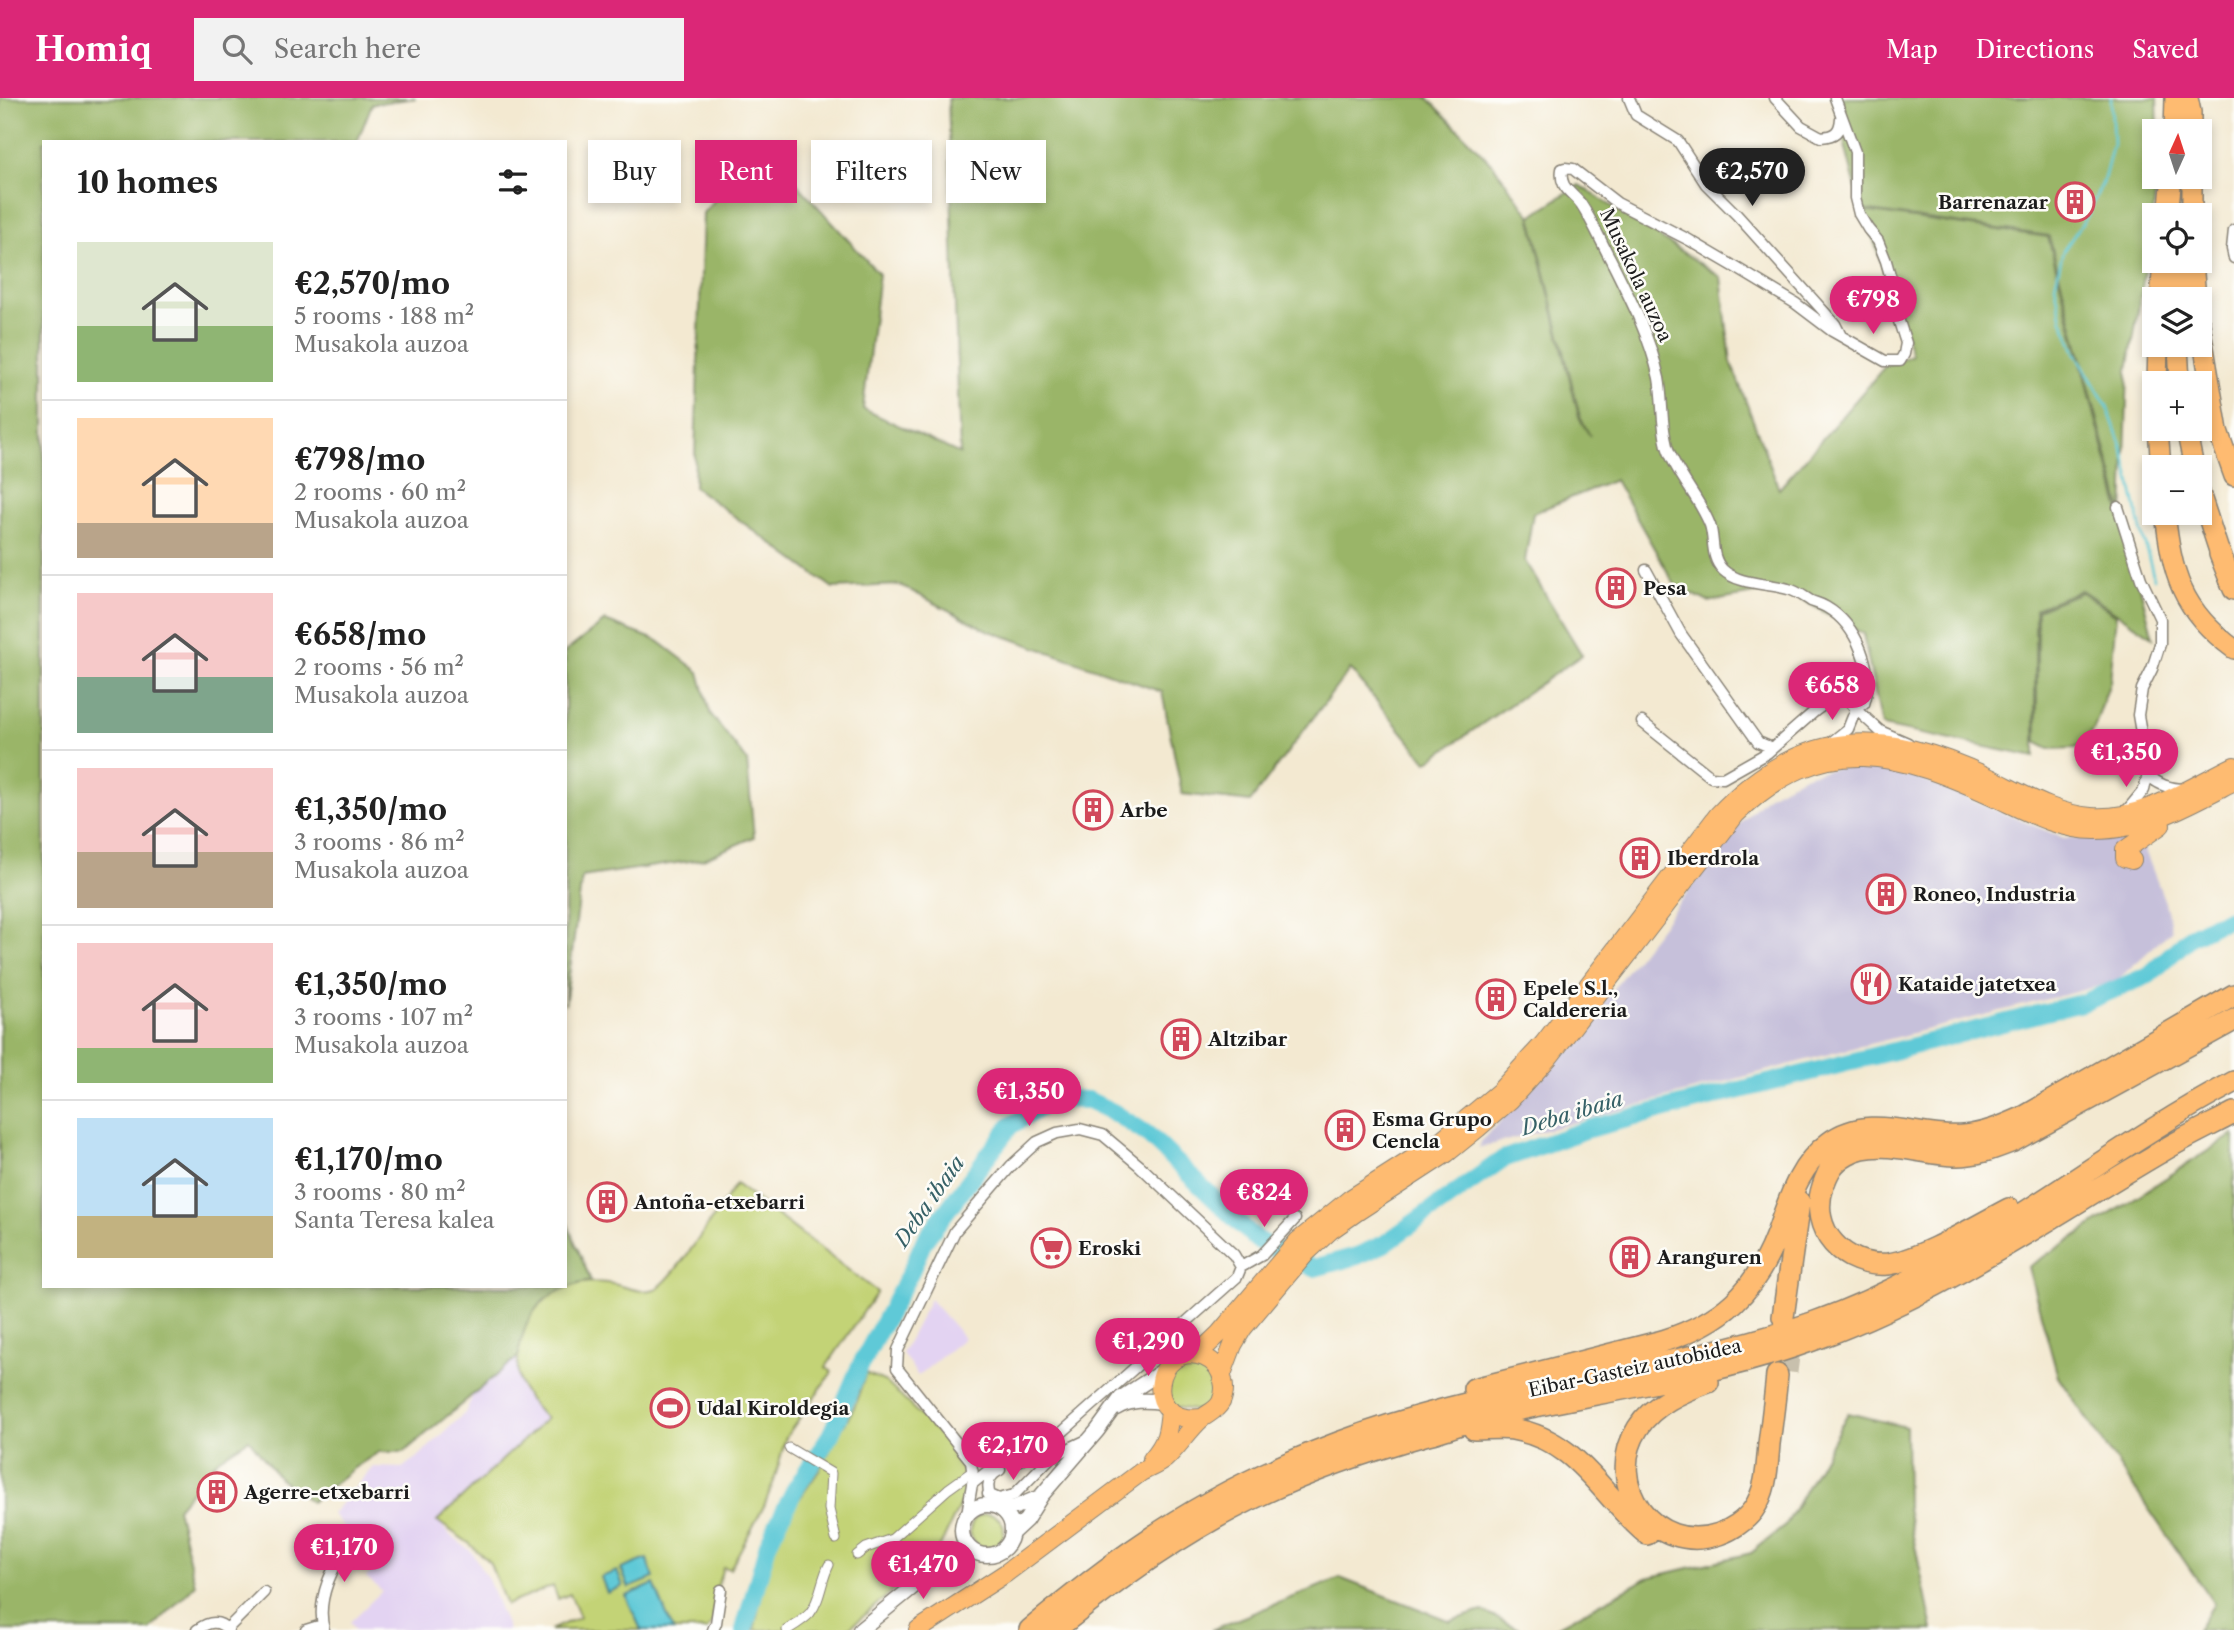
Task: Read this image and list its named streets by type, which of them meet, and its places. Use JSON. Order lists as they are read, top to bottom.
{
  "streets": {
    "highway": ["Eibar-Gasteiz autobidea"],
    "street": ["Musakola auzoa"]
  },
  "water": ["Deba ibaia"],
  "places": {
    "building": [
      "Barrenazar",
      "Pesa",
      "Arbe",
      "Iberdrola",
      "Roneo, Industria",
      "Epele S.l., Caldereria",
      "Altzibar",
      "Esma Grupo Cencla",
      "Antoña-etxebarri",
      "Aranguren",
      "Agerre-etxebarri"
    ],
    "restaurant": ["Kataide jatetxea"],
    "supermarket": ["Eroski"],
    "sports": ["Udal Kiroldegia"]
  },
  "north": "top",
  "page": {
    "header": "Homiq",
    "search": "Search here",
    "nav": ["Map", "Directions", "Saved"],
    "map_buttons": ["+", "−"],
    "chip": [
      "Buy",
      "Rent",
      "Filters",
      "New"
    ],
    "heading": "10 homes",
    "price": [
      "€2,570",
      "€798",
      "€658",
      "€1,350",
      "€1,350",
      "€824",
      "€1,290",
      "€2,170",
      "€1,170",
      "€1,470"
    ],
    "list": [
      {
        "name": "€2,570/mo",
        "note": "5 rooms · 188 m² · Musakola auzoa"
      },
      {
        "name": "€798/mo",
        "note": "2 rooms · 60 m² · Musakola auzoa"
      },
      {
        "name": "€658/mo",
        "note": "2 rooms · 56 m² · Musakola auzoa"
      },
      {
        "name": "€1,350/mo",
        "note": "3 rooms · 86 m² · Musakola auzoa"
      },
      {
        "name": "€1,350/mo",
        "note": "3 rooms · 107 m² · Musakola auzoa"
      },
      {
        "name": "€1,170/mo",
        "note": "3 rooms · 80 m² · Santa Teresa kalea"
      }
    ]
  }
}
